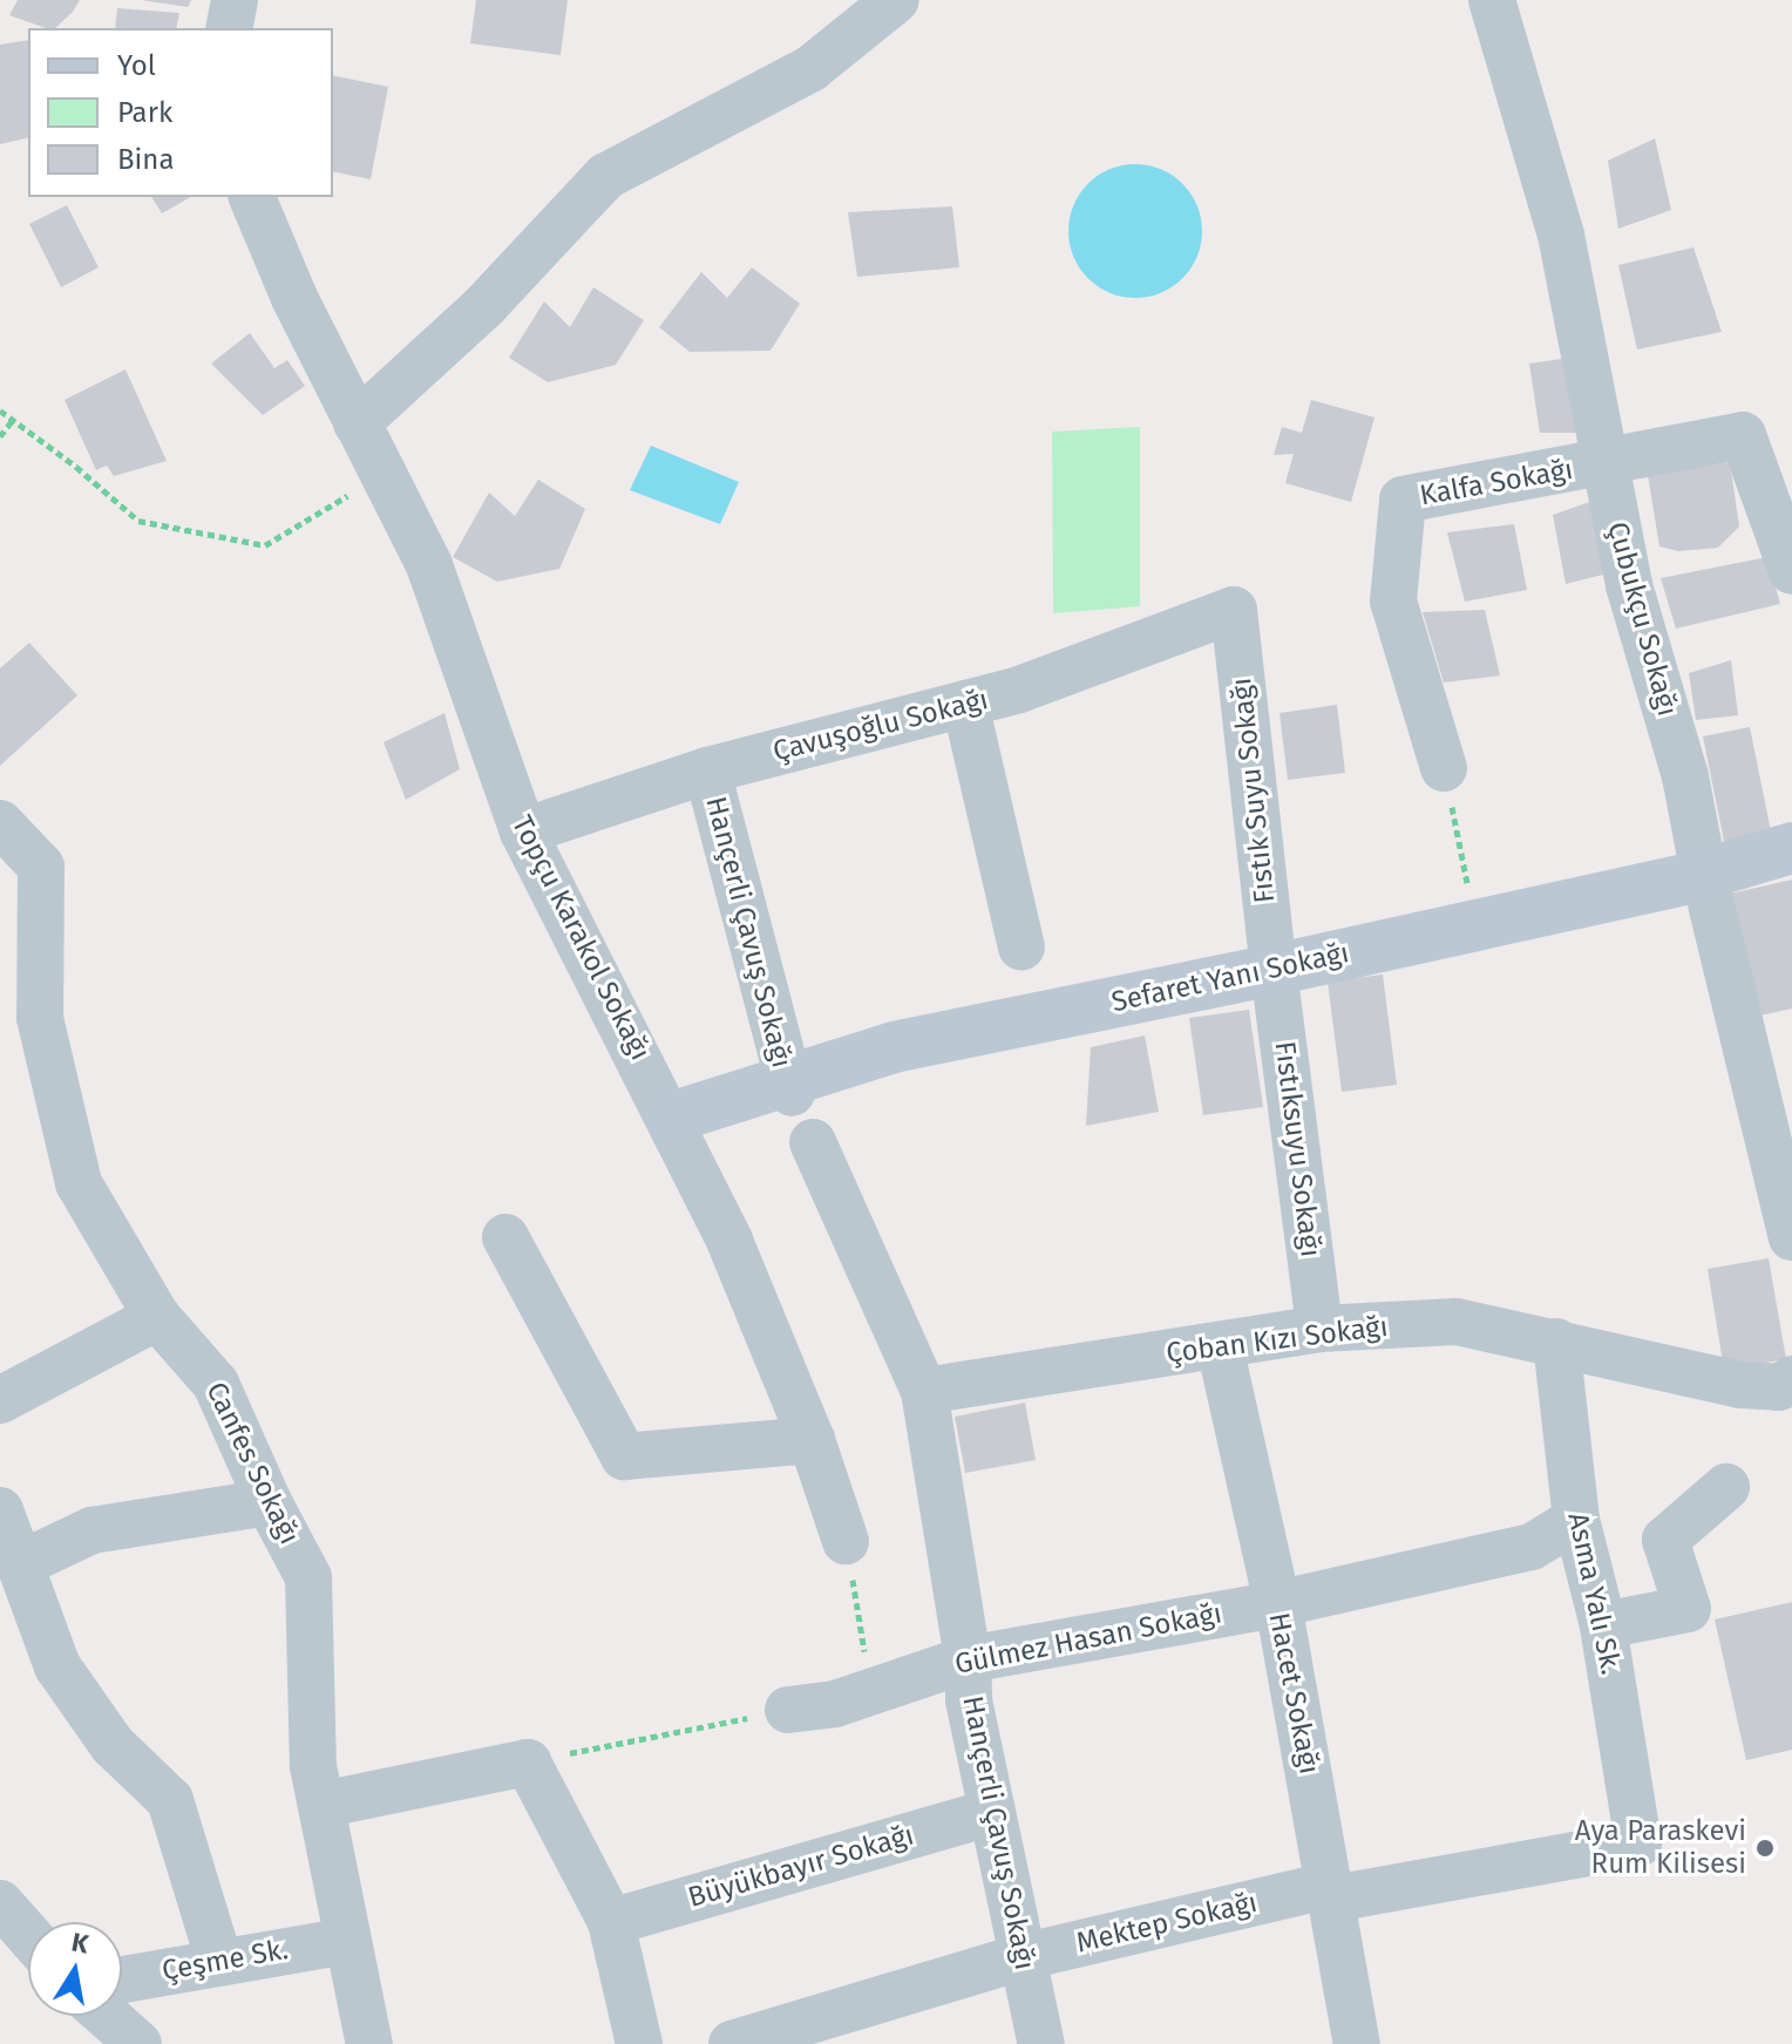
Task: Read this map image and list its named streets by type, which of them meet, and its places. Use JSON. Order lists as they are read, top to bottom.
{
  "streets": {
    "street": [
      "Kalfa Sokağı",
      "Çubukçu Sokağı",
      "Çavuşoğlu Sokağı",
      "Fıstık Suyu Sokağı",
      "Hançerli Çavuş Sokağı",
      "Topçu Karakol Sokağı",
      "Sefaret Yanı Sokağı",
      "Fıstıksuyu Sokağı",
      "Çoban Kızı Sokağı",
      "Canfes Sokağı",
      "Asma Yalı Sk.",
      "Gülmez Hasan Sokağı",
      "Hacet Sokağı",
      "Büyükbayır Sokağı",
      "Mektep Sokağı",
      "Çeşme Sk."
    ]
  },
  "crossings": [
    ["Kalfa Sokağı", "Çubukçu Sokağı"],
    ["Çubukçu Sokağı", "Sefaret Yanı Sokağı"],
    ["Çavuşoğlu Sokağı", "Fıstık Suyu Sokağı"],
    ["Çavuşoğlu Sokağı", "Hançerli Çavuş Sokağı"],
    ["Çavuşoğlu Sokağı", "Topçu Karakol Sokağı"],
    ["Fıstık Suyu Sokağı", "Sefaret Yanı Sokağı"],
    ["Fıstık Suyu Sokağı", "Fıstıksuyu Sokağı"],
    ["Hançerli Çavuş Sokağı", "Sefaret Yanı Sokağı"],
    ["Hançerli Çavuş Sokağı", "Çoban Kızı Sokağı"],
    ["Hançerli Çavuş Sokağı", "Gülmez Hasan Sokağı"],
    ["Hançerli Çavuş Sokağı", "Büyükbayır Sokağı"],
    ["Hançerli Çavuş Sokağı", "Mektep Sokağı"],
    ["Topçu Karakol Sokağı", "Sefaret Yanı Sokağı"],
    ["Sefaret Yanı Sokağı", "Fıstıksuyu Sokağı"],
    ["Fıstıksuyu Sokağı", "Çoban Kızı Sokağı"],
    ["Çoban Kızı Sokağı", "Asma Yalı Sk."],
    ["Çoban Kızı Sokağı", "Hacet Sokağı"],
    ["Canfes Sokağı", "Çeşme Sk."],
    ["Asma Yalı Sk.", "Gülmez Hasan Sokağı"],
    ["Asma Yalı Sk.", "Mektep Sokağı"],
    ["Gülmez Hasan Sokağı", "Hacet Sokağı"],
    ["Hacet Sokağı", "Mektep Sokağı"]
  ],
  "places": ["Aya Paraskevi Rum Kilisesi"],
  "legend": ["Yol", "Park", "Bina"],
  "north": "top"
}
